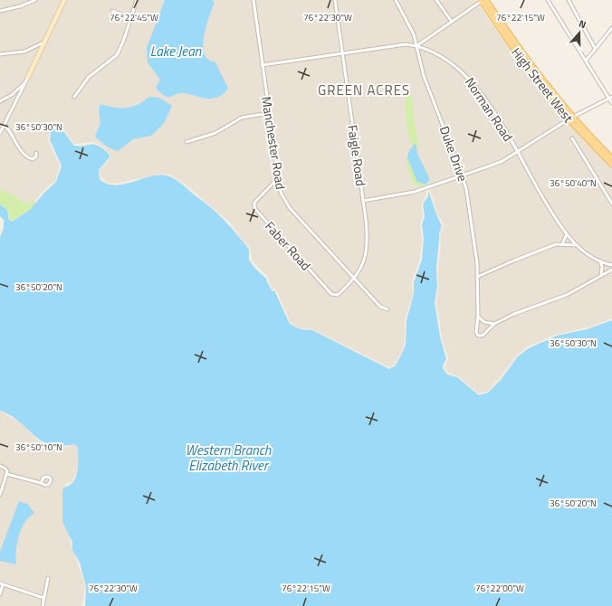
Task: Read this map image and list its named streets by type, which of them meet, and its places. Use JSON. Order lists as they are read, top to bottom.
{
  "streets": {
    "main road": ["High Street West"],
    "street": [
      "Norman Road",
      "Manchester Road",
      "Duke Drive",
      "Faigle Road",
      "Faber Road"
    ]
  },
  "crossings": [
    ["Norman Road", "Manchester Road"],
    ["Norman Road", "Duke Drive"],
    ["Norman Road", "Faigle Road"],
    ["Manchester Road", "Faigle Road"],
    ["Manchester Road", "Faber Road"],
    ["Faigle Road", "Faber Road"]
  ],
  "districts": ["GREEN ACRES"],
  "water": ["Lake Jean", "Western Branch Elizabeth River"],
  "north": "top",
  "coordinates": [
    "76°22'30\"W",
    "76°22'15\"W",
    "76°22'45\"W",
    "36°50'30\"N",
    "36°50'40\"N",
    "36°50'20\"N",
    "36°50'10\"N",
    "76°22'00\"W"
  ]
}
